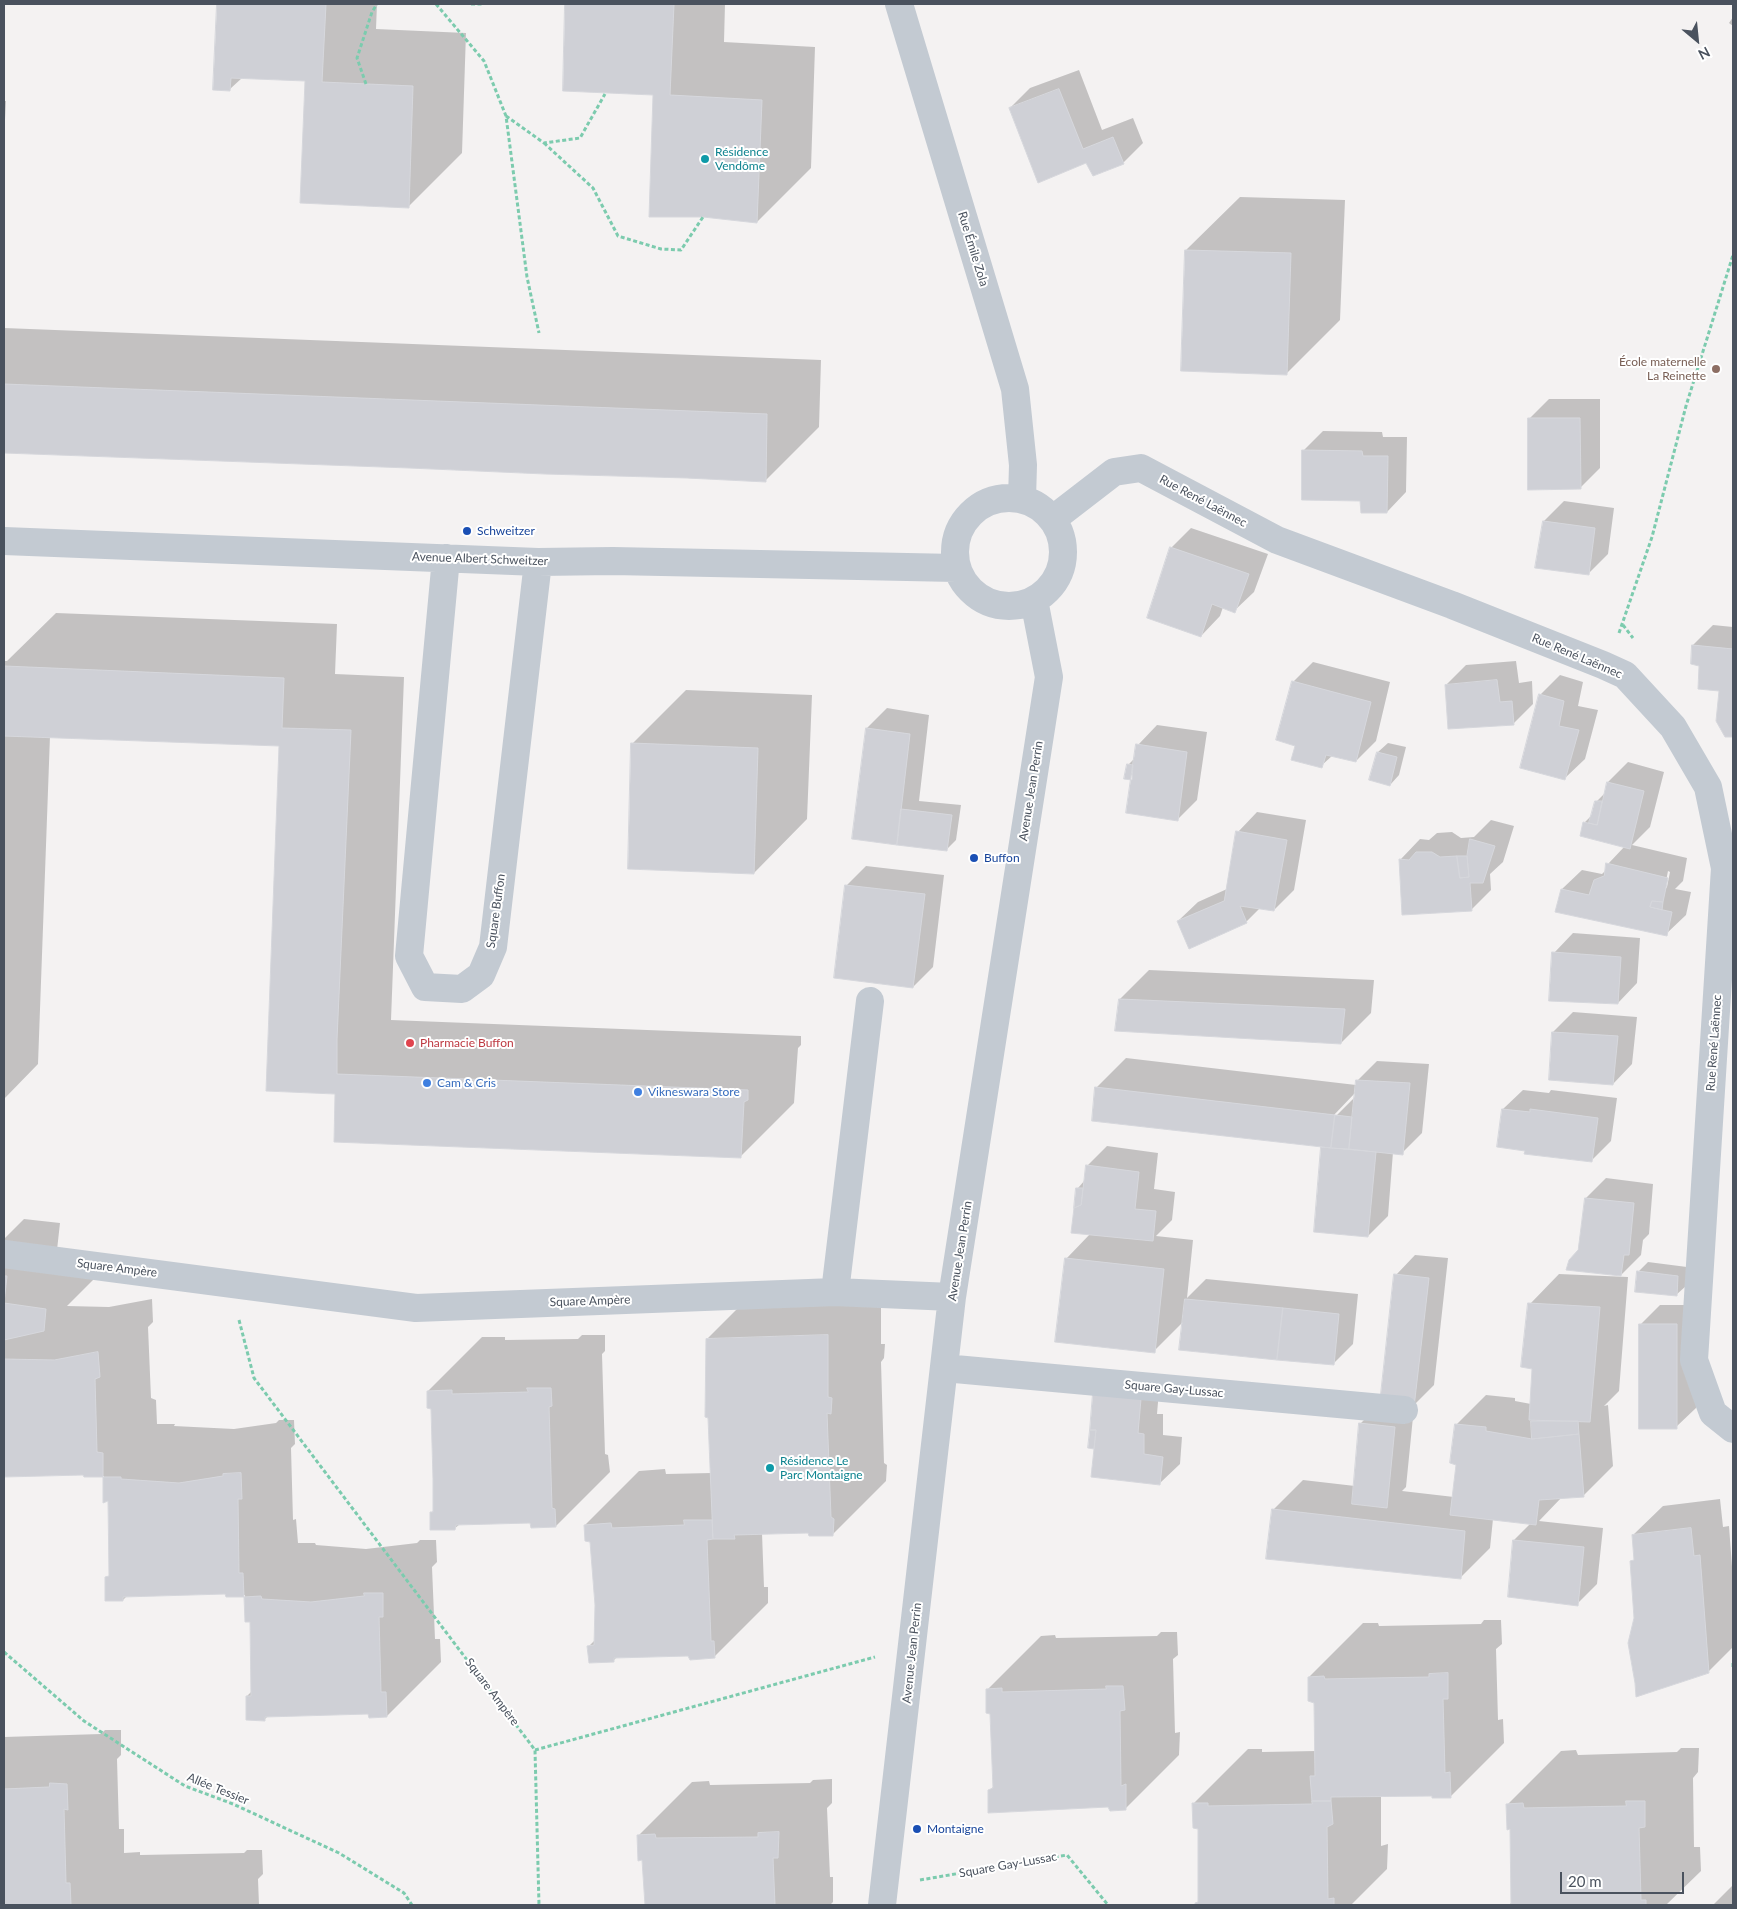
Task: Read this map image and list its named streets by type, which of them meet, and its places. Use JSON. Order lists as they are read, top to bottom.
{
  "streets": {
    "street": [
      "Rue Émile Zola",
      "Rue René Laënnec",
      "Avenue Albert Schweitzer",
      "Avenue Jean Perrin",
      "Square Buffon",
      "Square Ampère",
      "Square Gay-Lussac"
    ],
    "path": ["Allée Tessier"]
  },
  "crossings": [
    ["Rue Émile Zola", "Rue René Laënnec"],
    ["Rue Émile Zola", "Avenue Albert Schweitzer"],
    ["Rue Émile Zola", "Avenue Jean Perrin"],
    ["Rue René Laënnec", "Avenue Albert Schweitzer"],
    ["Rue René Laënnec", "Avenue Jean Perrin"],
    ["Avenue Albert Schweitzer", "Avenue Jean Perrin"],
    ["Avenue Albert Schweitzer", "Square Buffon"],
    ["Avenue Jean Perrin", "Square Ampère"],
    ["Avenue Jean Perrin", "Square Gay-Lussac"]
  ],
  "places": [
    "Résidence Vendôme",
    "École maternelle La Reinette",
    "Schweitzer",
    "Buffon",
    "Pharmacie Buffon",
    "Cam & Cris",
    "Vikneswara Store",
    "Résidence Le Parc Montaigne",
    "Montaigne"
  ],
  "scale_bar": "20 m",
  "north": "bottom right"
}
